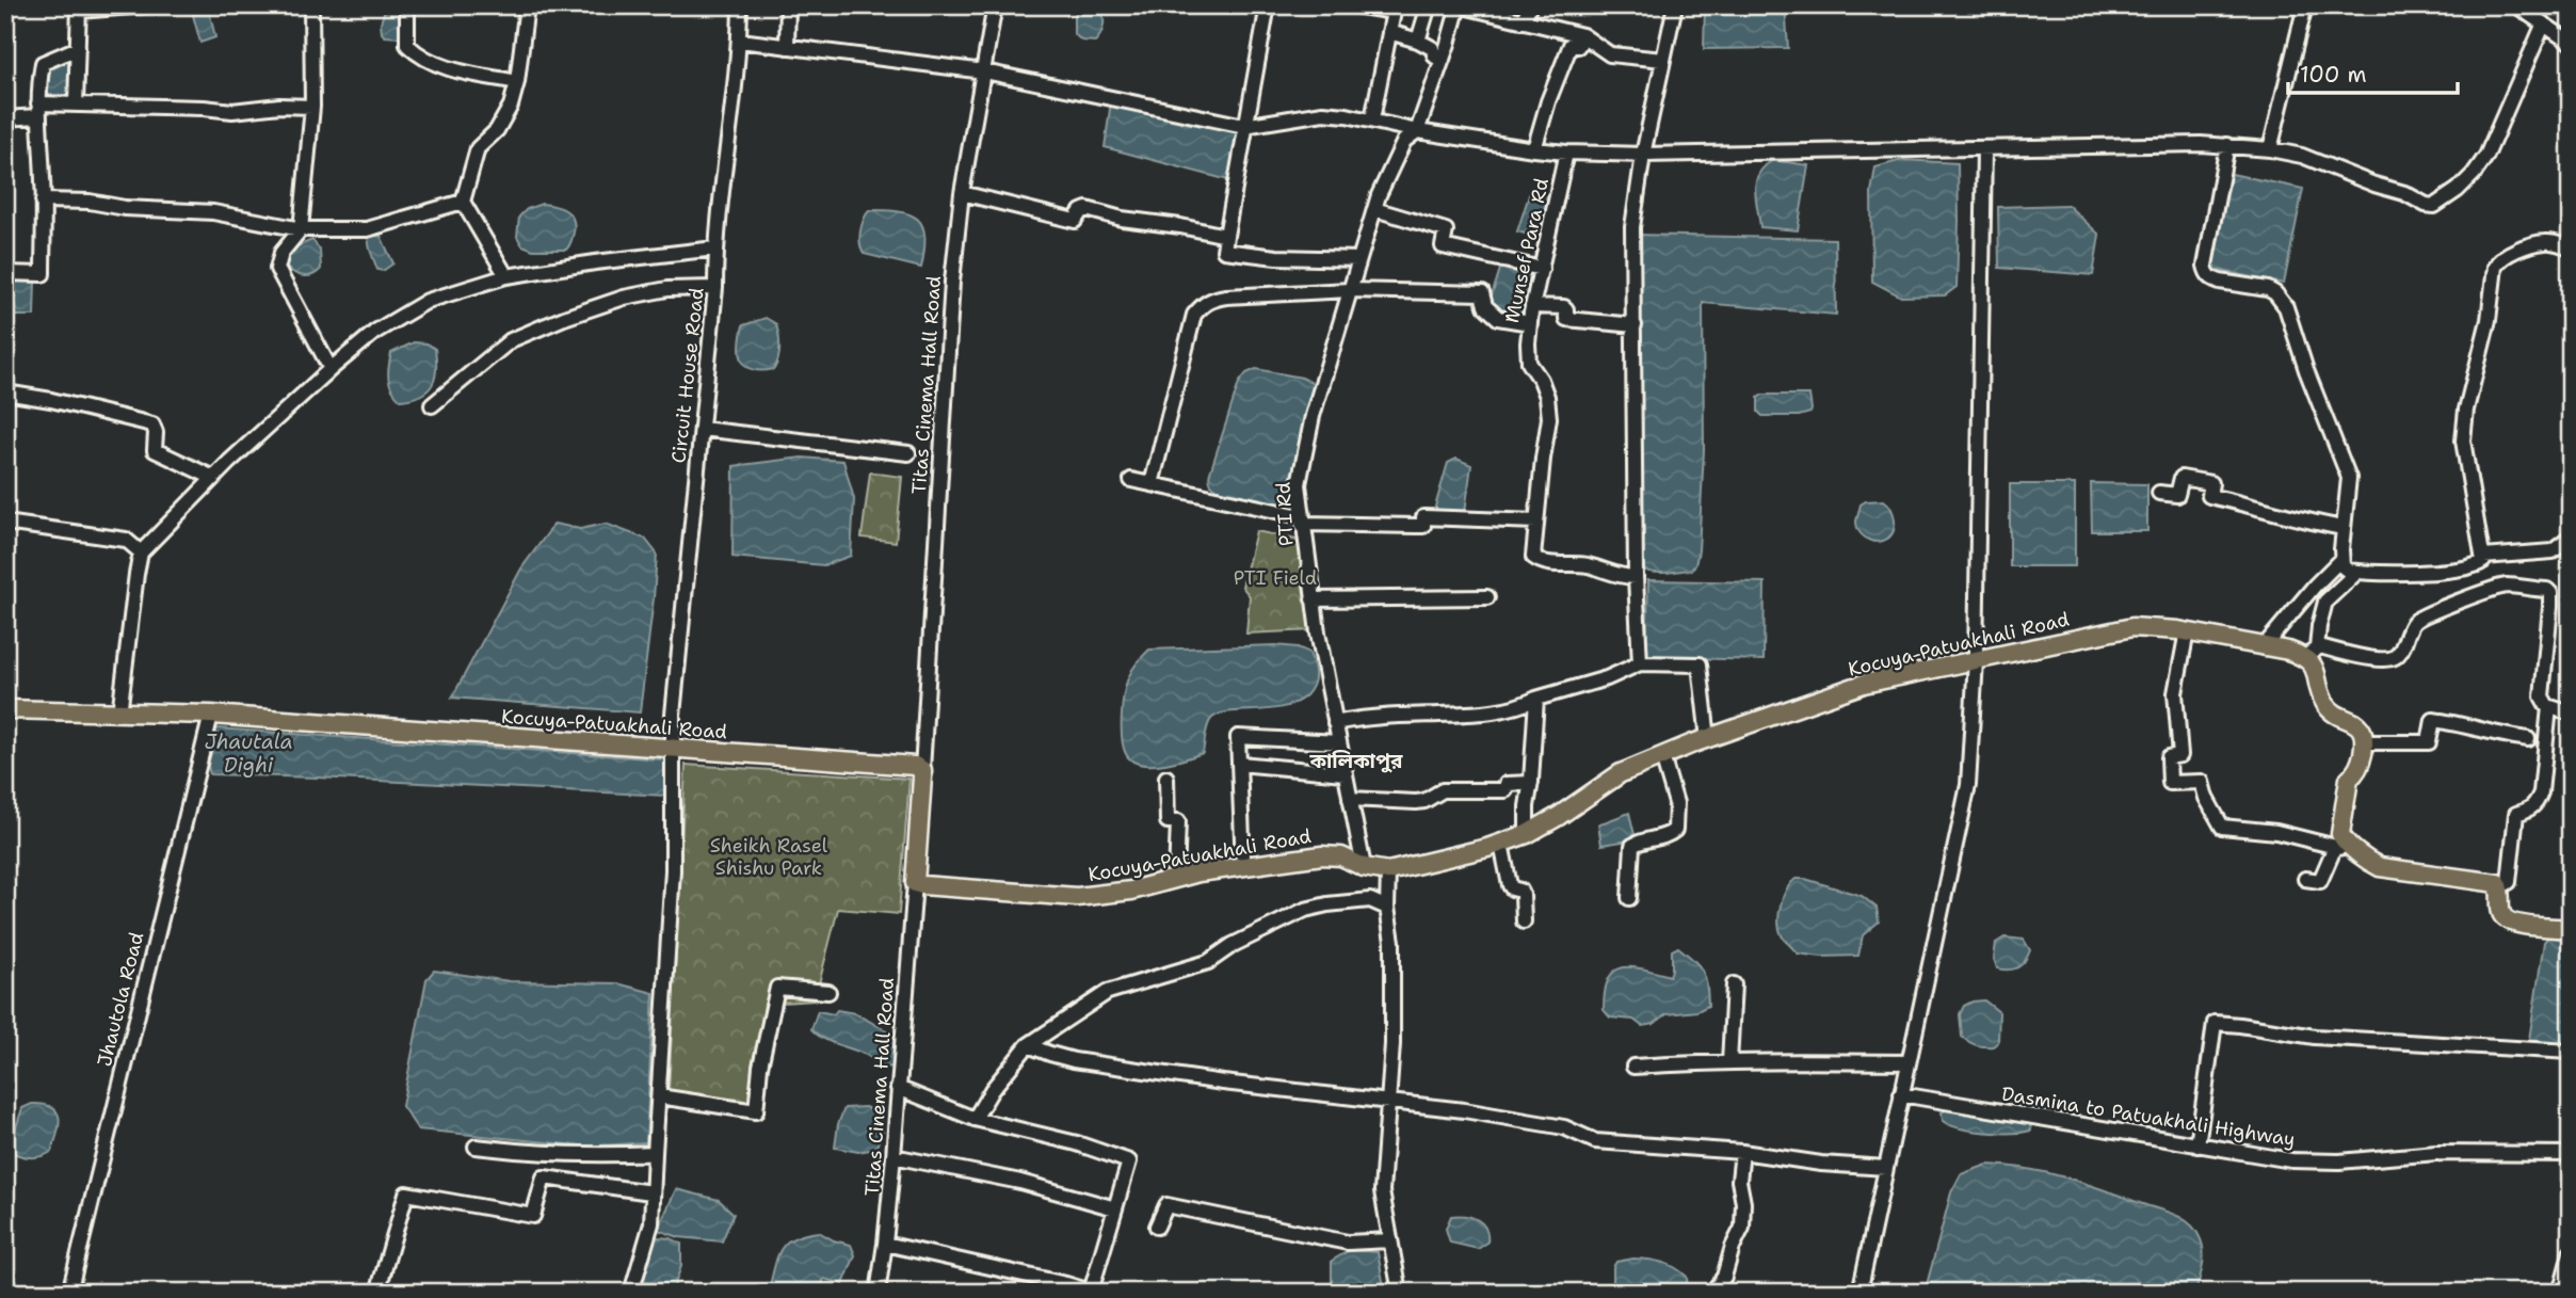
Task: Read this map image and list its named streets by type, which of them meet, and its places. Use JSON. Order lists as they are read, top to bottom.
{
  "streets": {
    "main road": ["Kocuya-Patuakhali Road"],
    "street": [
      "Munsef Para Rd",
      "Circuit House Road",
      "Titas Cinema Hall Road",
      "PTI Rd",
      "Jhautola Road",
      "Dasmina to Patuakhali Highway"
    ]
  },
  "crossings": [
    ["Circuit House Road", "Kocuya-Patuakhali Road"],
    ["Titas Cinema Hall Road", "Kocuya-Patuakhali Road"],
    ["PTI Rd", "Kocuya-Patuakhali Road"],
    ["Kocuya-Patuakhali Road", "Jhautola Road"]
  ],
  "districts": ["কালিকাপুর"],
  "water": ["Jhautala Dighi"],
  "parks": ["PTI Field", "Sheikh Rasel Shishu Park"],
  "scale_bar": "100 m"
}
